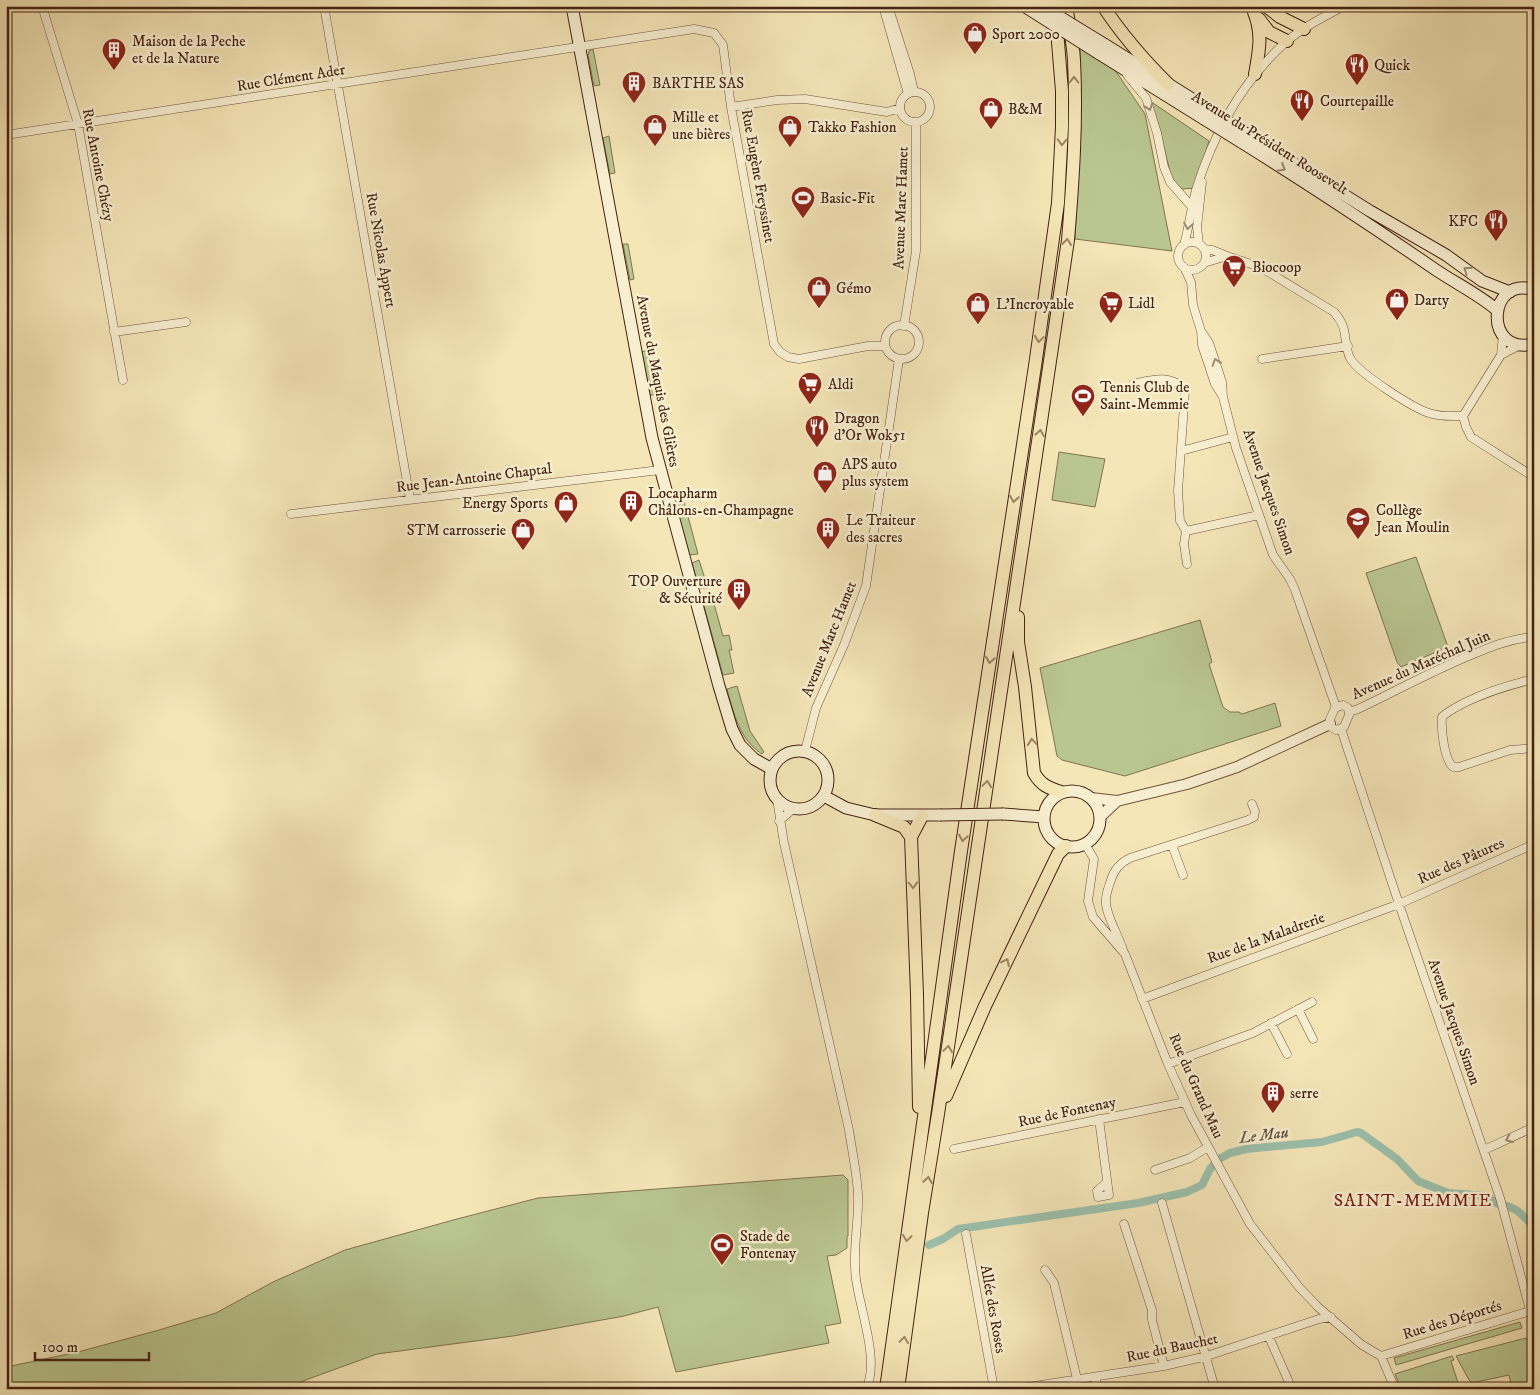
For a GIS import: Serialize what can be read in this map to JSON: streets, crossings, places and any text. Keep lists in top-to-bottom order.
{
  "streets": {
    "main road": ["Avenue du Président Roosevelt", "Avenue du Maquis des Glières"],
    "street": [
      "Rue Clément Ader",
      "Rue Antoine Chézy",
      "Rue Eugène Freyssinet",
      "Avenue Marc Hamet",
      "Rue Nicolas Appert",
      "Rue Jean-Antoine Chaptal",
      "Avenue Jacques Simon",
      "Avenue du Maréchal Juin",
      "Rue des Pâtures",
      "Rue de la Maladrerie",
      "Rue du Grand Mau",
      "Rue de Fontenay",
      "Allée des Roses",
      "Rue des Déportés",
      "Rue du Bauchet"
    ]
  },
  "crossings": [
    ["Rue Clément Ader", "Rue Antoine Chézy"],
    ["Rue Clément Ader", "Rue Eugène Freyssinet"],
    ["Rue Clément Ader", "Rue Nicolas Appert"],
    ["Rue Clément Ader", "Avenue du Maquis des Glières"],
    ["Rue Eugène Freyssinet", "Avenue Marc Hamet"],
    ["Rue Eugène Freyssinet", "Avenue du Maquis des Glières"],
    ["Avenue Marc Hamet", "Avenue du Maquis des Glières"],
    ["Rue Nicolas Appert", "Rue Jean-Antoine Chaptal"],
    ["Avenue du Maquis des Glières", "Rue Jean-Antoine Chaptal"],
    ["Avenue Jacques Simon", "Avenue du Maréchal Juin"],
    ["Avenue Jacques Simon", "Rue des Pâtures"],
    ["Avenue Jacques Simon", "Rue de la Maladrerie"],
    ["Avenue Jacques Simon", "Rue des Déportés"],
    ["Rue des Pâtures", "Rue de la Maladrerie"],
    ["Rue de la Maladrerie", "Rue du Grand Mau"],
    ["Rue du Grand Mau", "Rue de Fontenay"],
    ["Rue du Grand Mau", "Rue des Déportés"],
    ["Rue du Grand Mau", "Rue du Bauchet"]
  ],
  "districts": ["SAINT-MEMMIE"],
  "water": ["Le Mau"],
  "places": {
    "shop": [
      "Sport 2000",
      "B&M",
      "Mille et une bières",
      "Takko Fashion",
      "Gémo",
      "Darty",
      "L'Incroyable",
      "APS auto plus system",
      "Energy Sports",
      "STM carrosserie"
    ],
    "building": [
      "Maison de la Peche et de la Nature",
      "BARTHE SAS",
      "Locapharm Châlons-en-Champagne",
      "Le Traiteur des sacres",
      "TOP Ouverture & Sécurité",
      "serre"
    ],
    "restaurant": [
      "Quick",
      "Courtepaille",
      "KFC",
      "Dragon d'Or Wok51"
    ],
    "sports": ["Basic-Fit", "Tennis Club de Saint-Memmie", "Stade de Fontenay"],
    "supermarket": ["Biocoop", "Lidl", "Aldi"],
    "school or university": ["Collège Jean Moulin"]
  },
  "scale_bar": "100 m"
}
